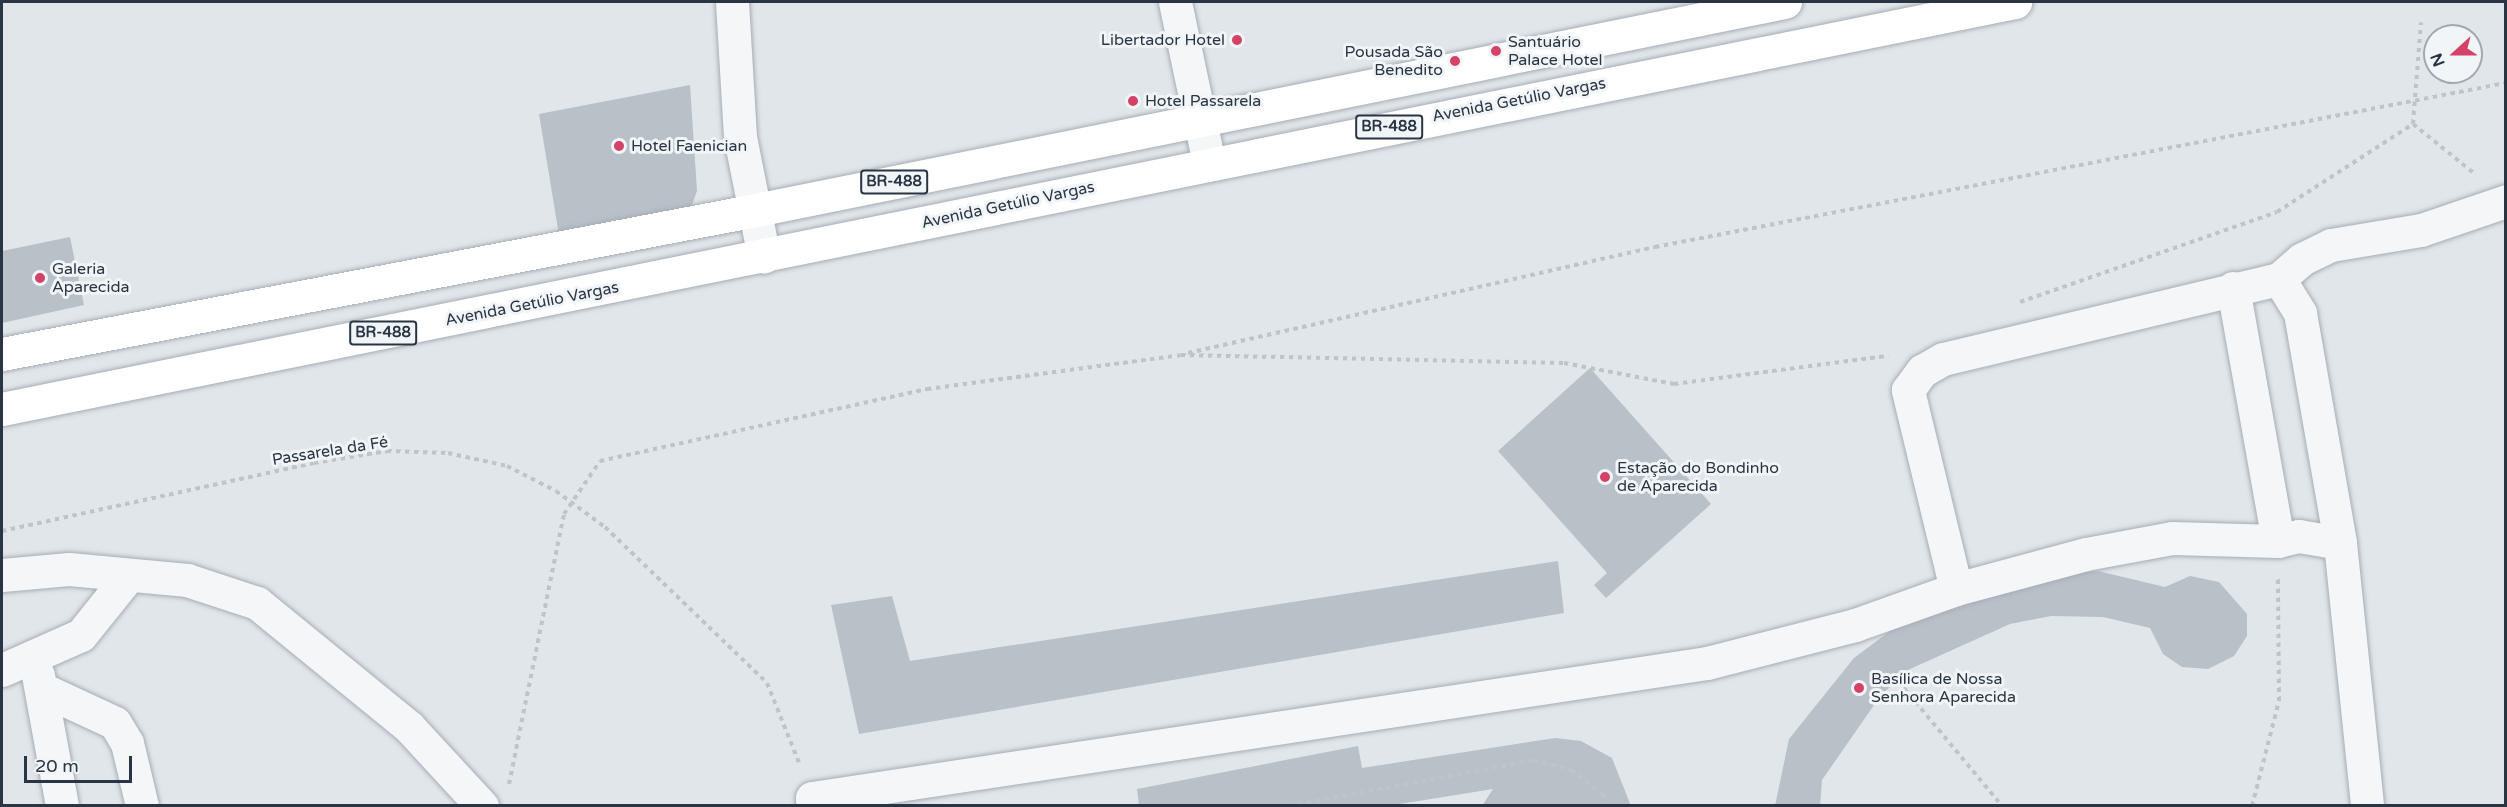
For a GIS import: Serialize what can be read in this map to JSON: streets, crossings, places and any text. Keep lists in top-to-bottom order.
{
  "streets": {
    "main road": ["Avenida Getúlio Vargas", "BR-488"],
    "path": ["Passarela da Fé"]
  },
  "places": [
    "Libertador Hotel",
    "Santuário Palace Hotel",
    "Pousada São Benedito",
    "Hotel Passarela",
    "Hotel Faenician",
    "Galeria Aparecida",
    "Estação do Bondinho de Aparecida",
    "Basílica de Nossa Senhora Aparecida"
  ],
  "scale_bar": "20 m",
  "north": "left"
}
